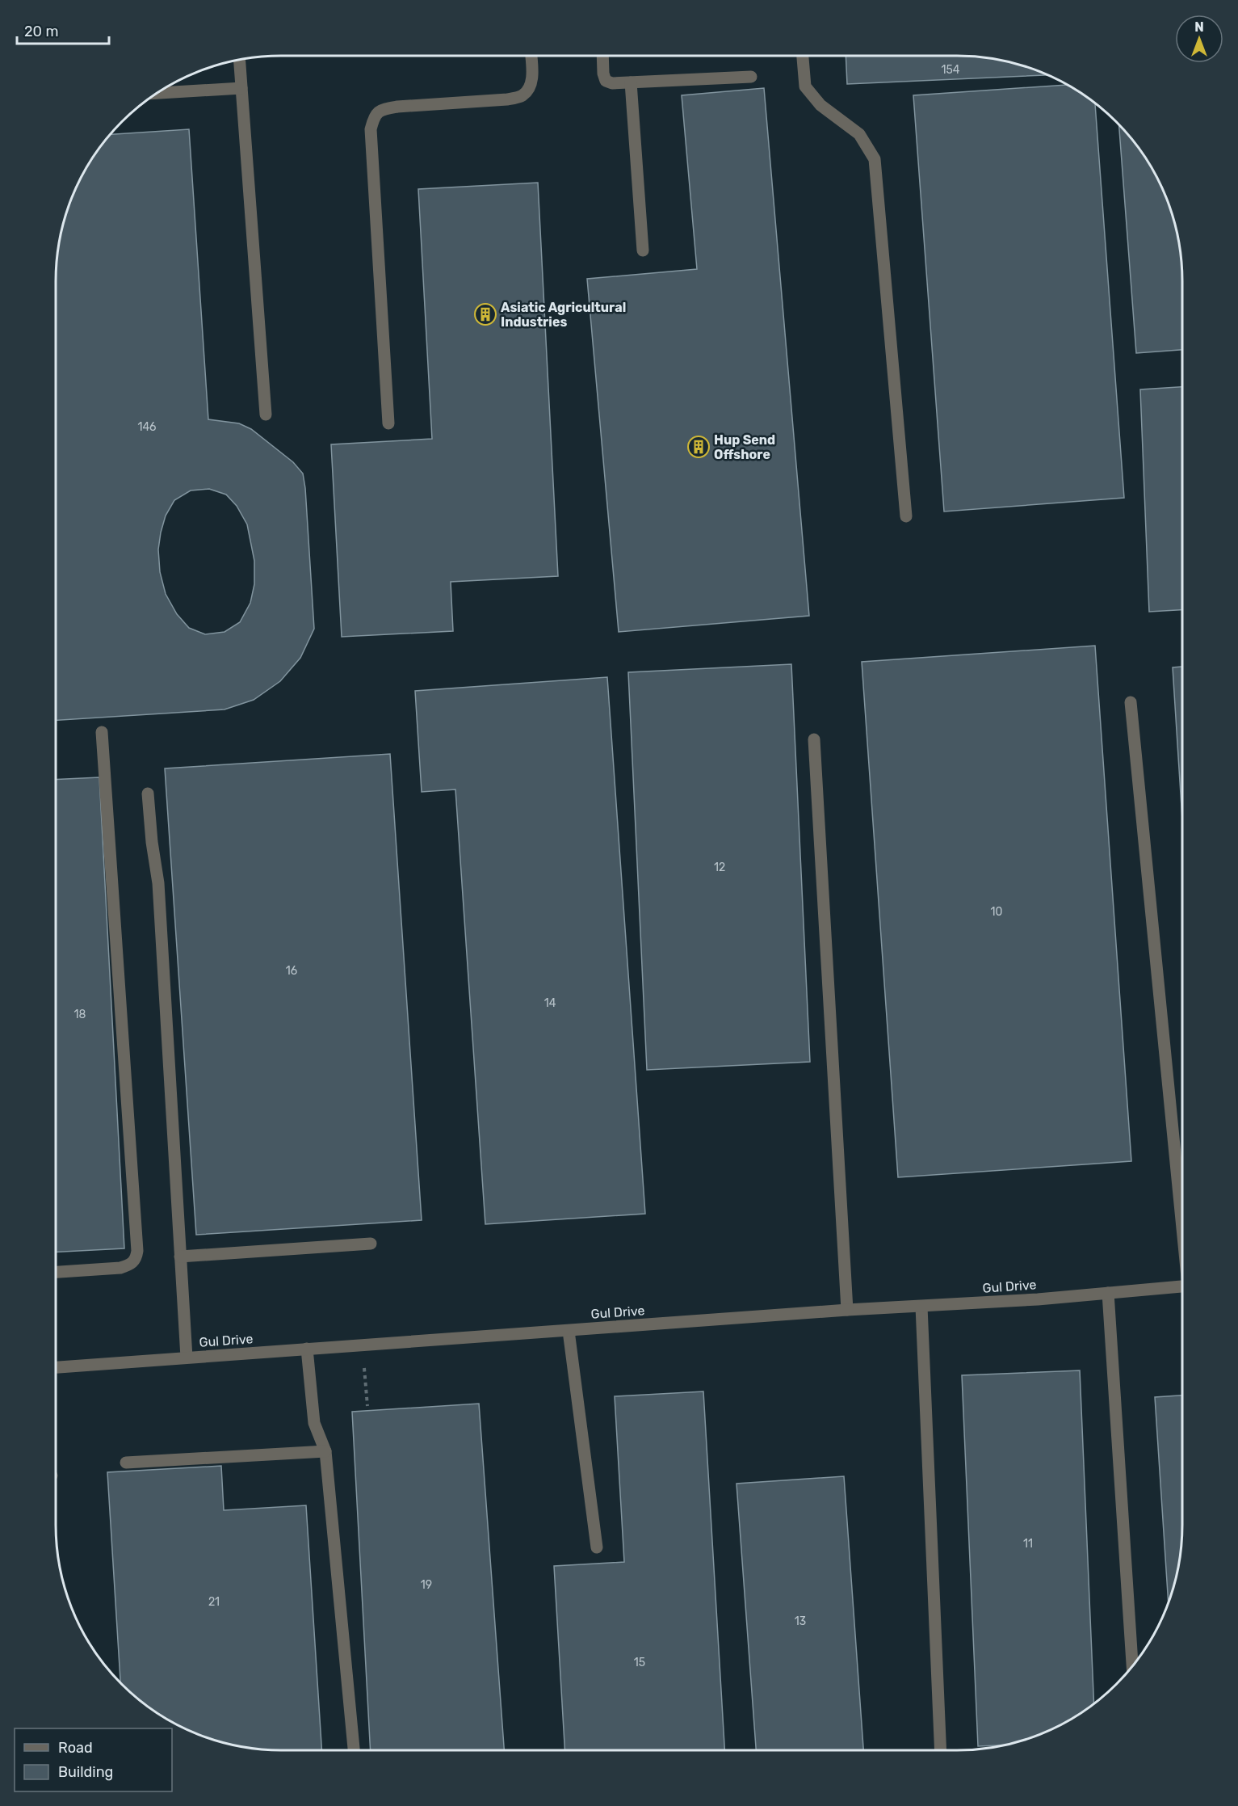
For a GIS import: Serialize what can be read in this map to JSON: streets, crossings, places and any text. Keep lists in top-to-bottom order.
{
  "streets": {
    "street": ["Gul Drive"]
  },
  "places": {
    "building": ["Asiatic Agricultural Industries", "Hup Send Offshore"]
  },
  "house_numbers": [
    "154",
    "146",
    "12",
    "10",
    "16",
    "14",
    "18",
    "11",
    "19",
    "21",
    "13",
    "15"
  ],
  "legend": ["Road", "Building"],
  "scale_bar": "20 m",
  "north": "top"
}
